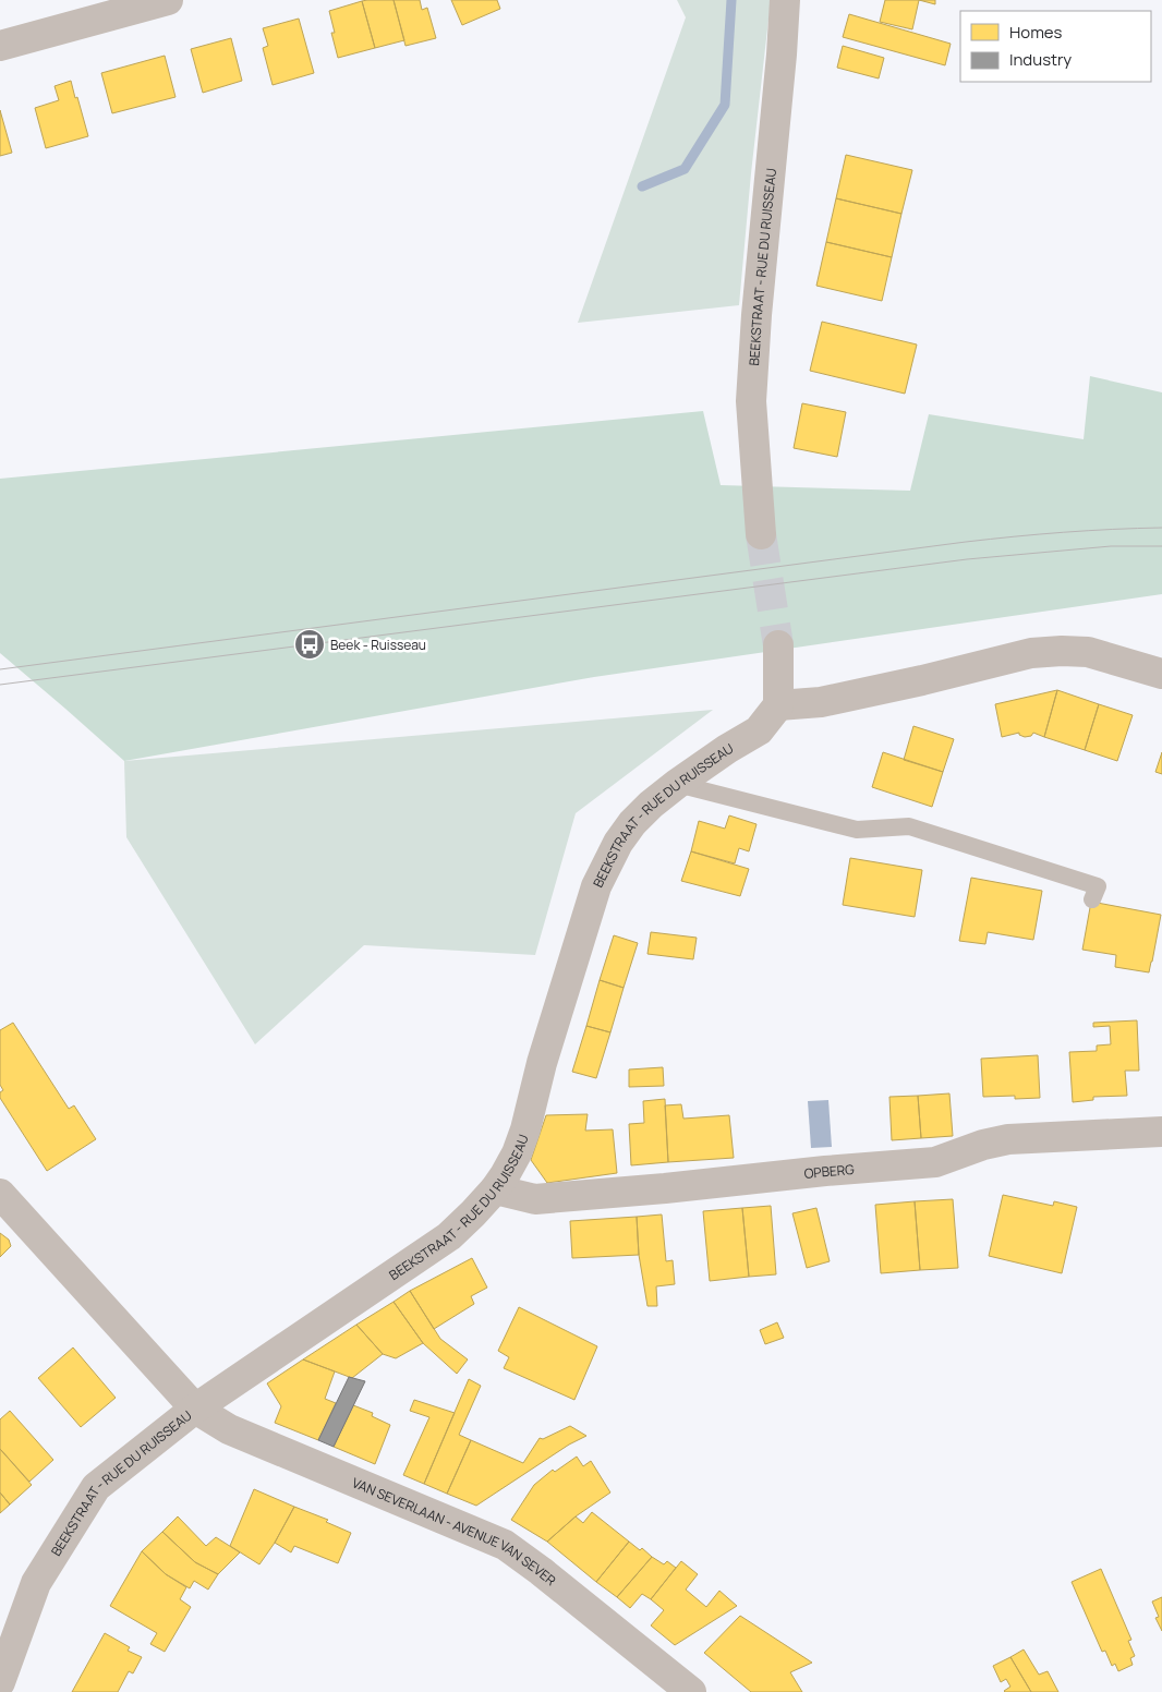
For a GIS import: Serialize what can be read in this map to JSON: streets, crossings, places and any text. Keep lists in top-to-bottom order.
{
  "streets": {
    "street": ["BEEKSTRAAT - RUE DU RUISSEAU", "OPBERG", "VAN SEVERLAAN - AVENUE VAN SEVER"]
  },
  "crossings": [
    ["BEEKSTRAAT - RUE DU RUISSEAU", "OPBERG"],
    ["BEEKSTRAAT - RUE DU RUISSEAU", "VAN SEVERLAAN - AVENUE VAN SEVER"]
  ],
  "places": {
    "bus stop": ["Beek - Ruisseau"]
  },
  "legend": ["Homes", "Industry"]
}
